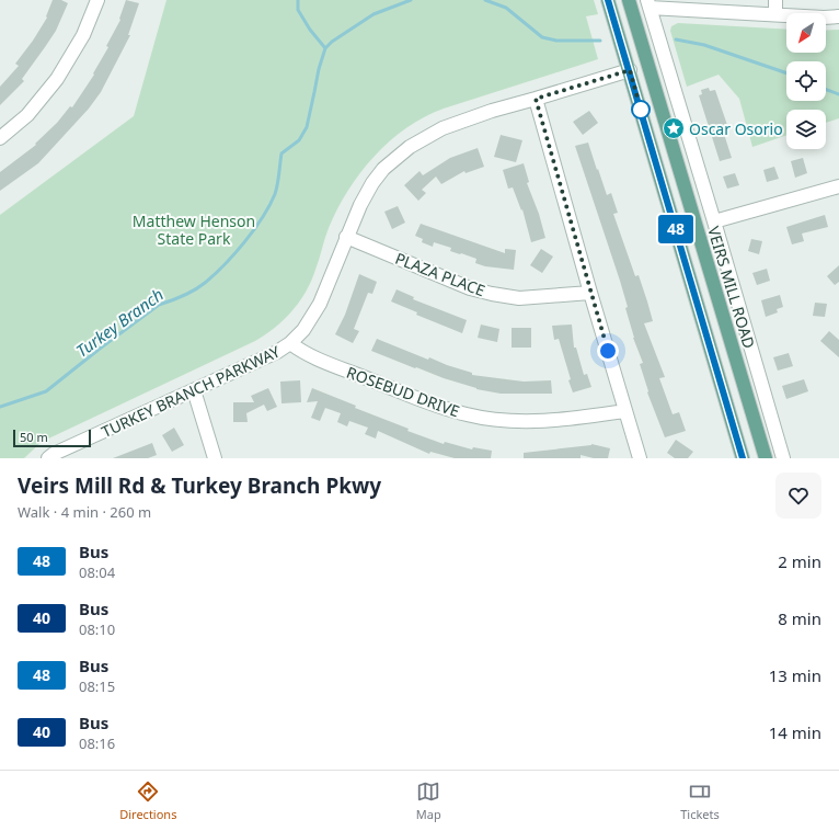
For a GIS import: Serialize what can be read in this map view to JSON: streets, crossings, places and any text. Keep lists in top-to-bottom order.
{
  "streets": {
    "main road": ["VEIRS MILL ROAD"],
    "street": ["PLAZA PLACE", "TURKEY BRANCH PARKWAY", "ROSEBUD DRIVE"]
  },
  "crossings": [
    ["PLAZA PLACE", "TURKEY BRANCH PARKWAY"],
    ["TURKEY BRANCH PARKWAY", "ROSEBUD DRIVE"]
  ],
  "water": ["Turkey Branch"],
  "parks": ["Matthew Henson State Park"],
  "places": {
    "place": ["Oscar Osorio"]
  },
  "lines": ["bus line 48"],
  "scale_bar": "50 m",
  "north": "bottom left",
  "page": {
    "on_map": "48",
    "scale": "50 m",
    "heading": ["Veirs Mill Rd & Turkey Branch Pkwy", "Walk · 4 min · 260 m"],
    "list": [
      {
        "mark": "48",
        "name": "Bus",
        "note": "08:04",
        "value": "2 min"
      },
      {
        "mark": "40",
        "name": "Bus",
        "note": "08:10",
        "value": "8 min"
      },
      {
        "mark": "48",
        "name": "Bus",
        "note": "08:15",
        "value": "13 min"
      },
      {
        "mark": "40",
        "name": "Bus",
        "note": "08:16",
        "value": "14 min"
      }
    ],
    "tabs": ["Directions", "Map", "Tickets"]
  }
}
